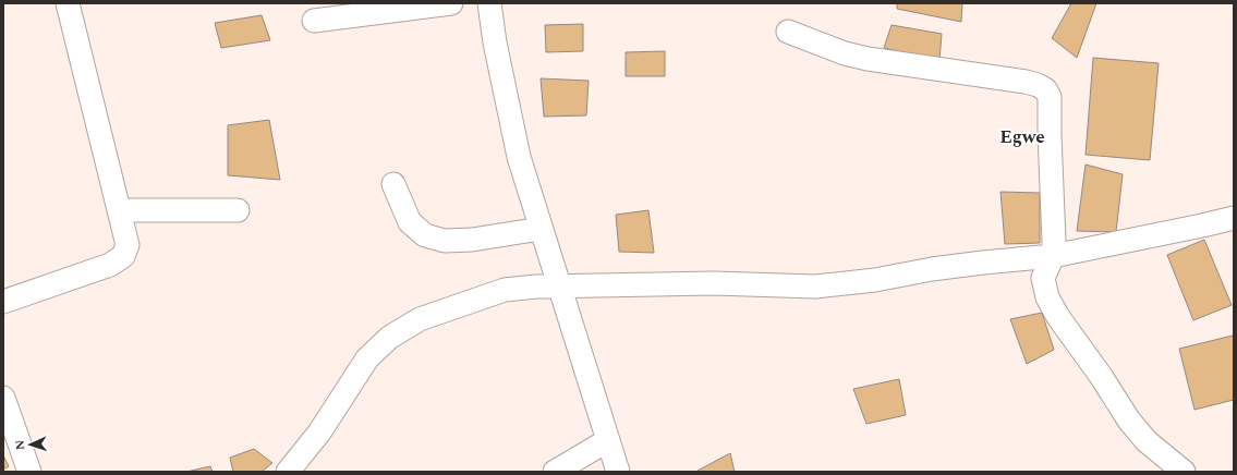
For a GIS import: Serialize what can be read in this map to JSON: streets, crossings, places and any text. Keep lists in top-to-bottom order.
{
  "districts": ["Egwe"],
  "north": "left"
}
